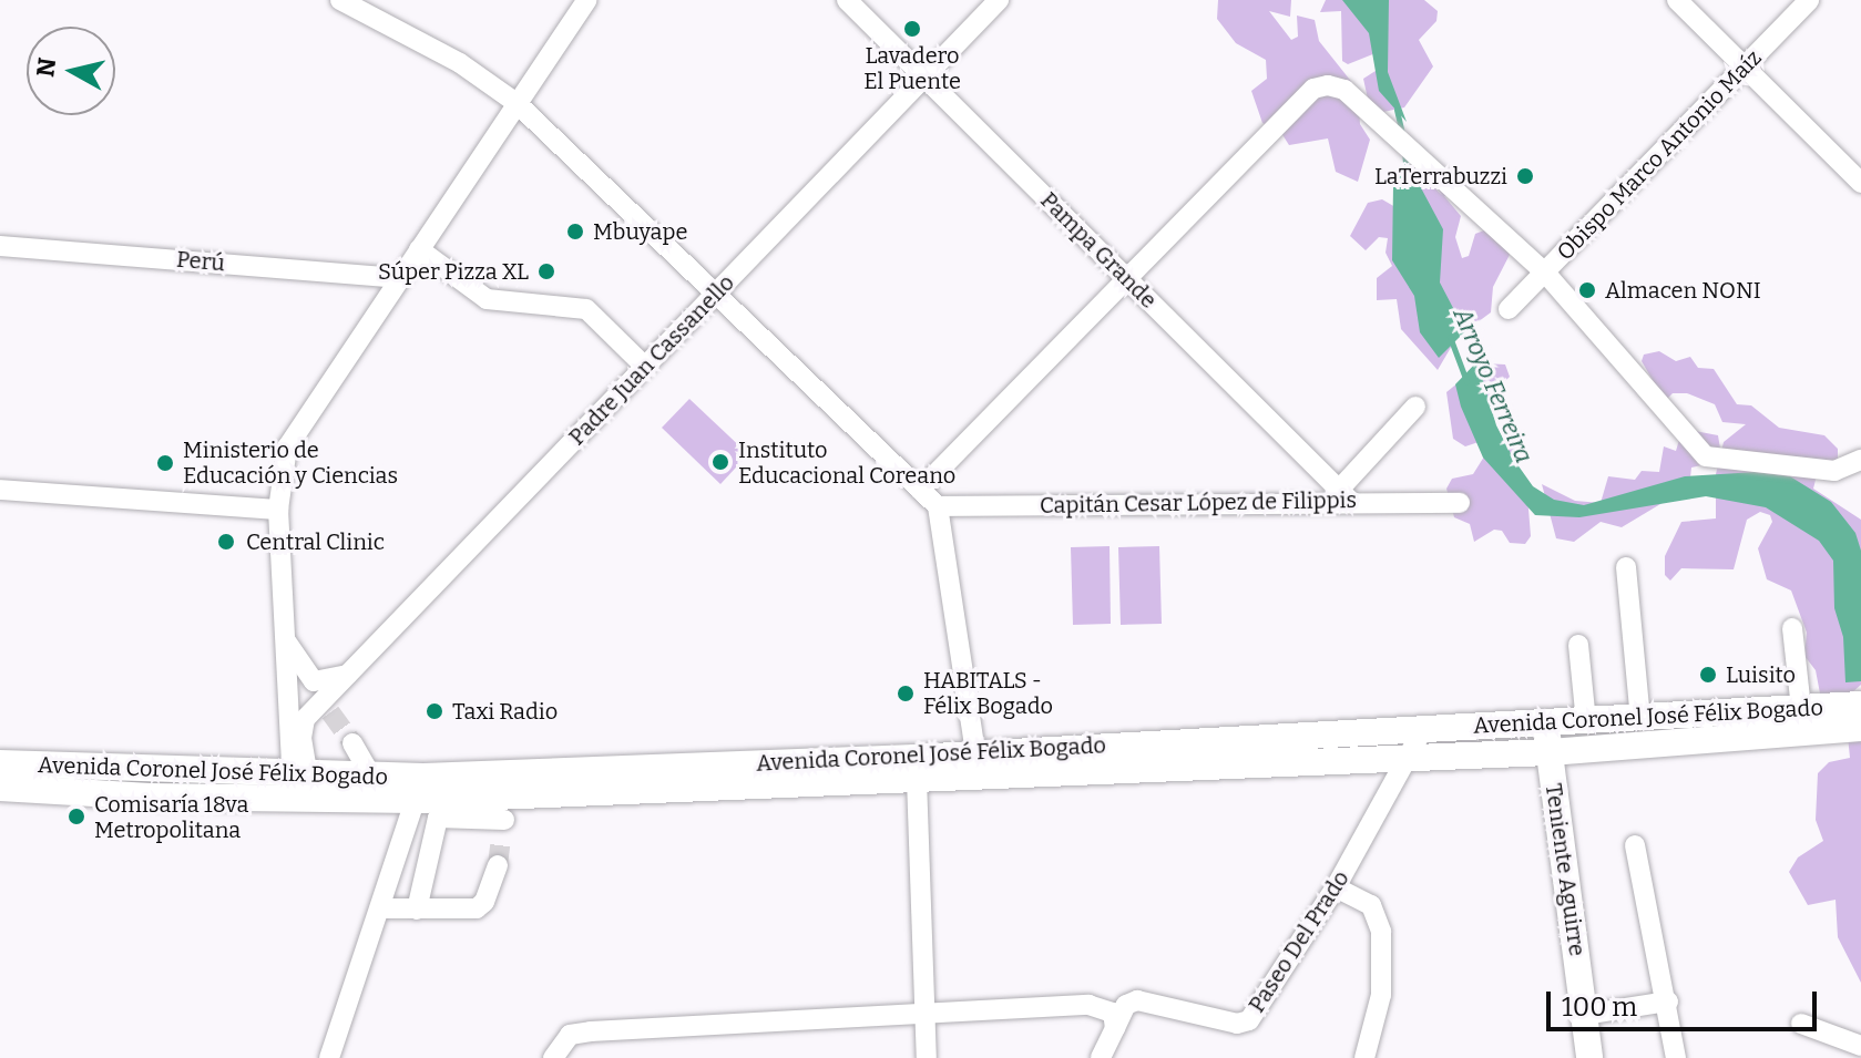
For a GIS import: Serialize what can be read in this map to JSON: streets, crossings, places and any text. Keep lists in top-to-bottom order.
{
  "streets": {
    "main road": ["Avenida Coronel José Félix Bogado", "Teniente Aguirre"],
    "street": [
      "Obispo Marco Antonio Maíz",
      "Pampa Grande",
      "Perú",
      "Padre Juan Cassanello",
      "Capitán Cesar López de Filippis",
      "Paseo Del Prado"
    ]
  },
  "crossings": [
    ["Pampa Grande", "Padre Juan Cassanello"],
    ["Pampa Grande", "Capitán Cesar López de Filippis"],
    ["Padre Juan Cassanello", "Avenida Coronel José Félix Bogado"],
    ["Avenida Coronel José Félix Bogado", "Teniente Aguirre"],
    ["Avenida Coronel José Félix Bogado", "Paseo Del Prado"]
  ],
  "water": ["Arroyo Ferreira"],
  "places": [
    "Lavadero El Puente",
    "LaTerrabuzzi",
    "Mbuyape",
    "Súper Pizza XL",
    "Almacen NONI",
    "Instituto Educacional Coreano",
    "Ministerio de Educación y Ciencias",
    "Central Clinic",
    "Luisito",
    "HABITALS - Félix Bogado",
    "Taxi Radio",
    "Comisaría 18va Metropolitana"
  ],
  "scale_bar": "100 m",
  "north": "left"
}
